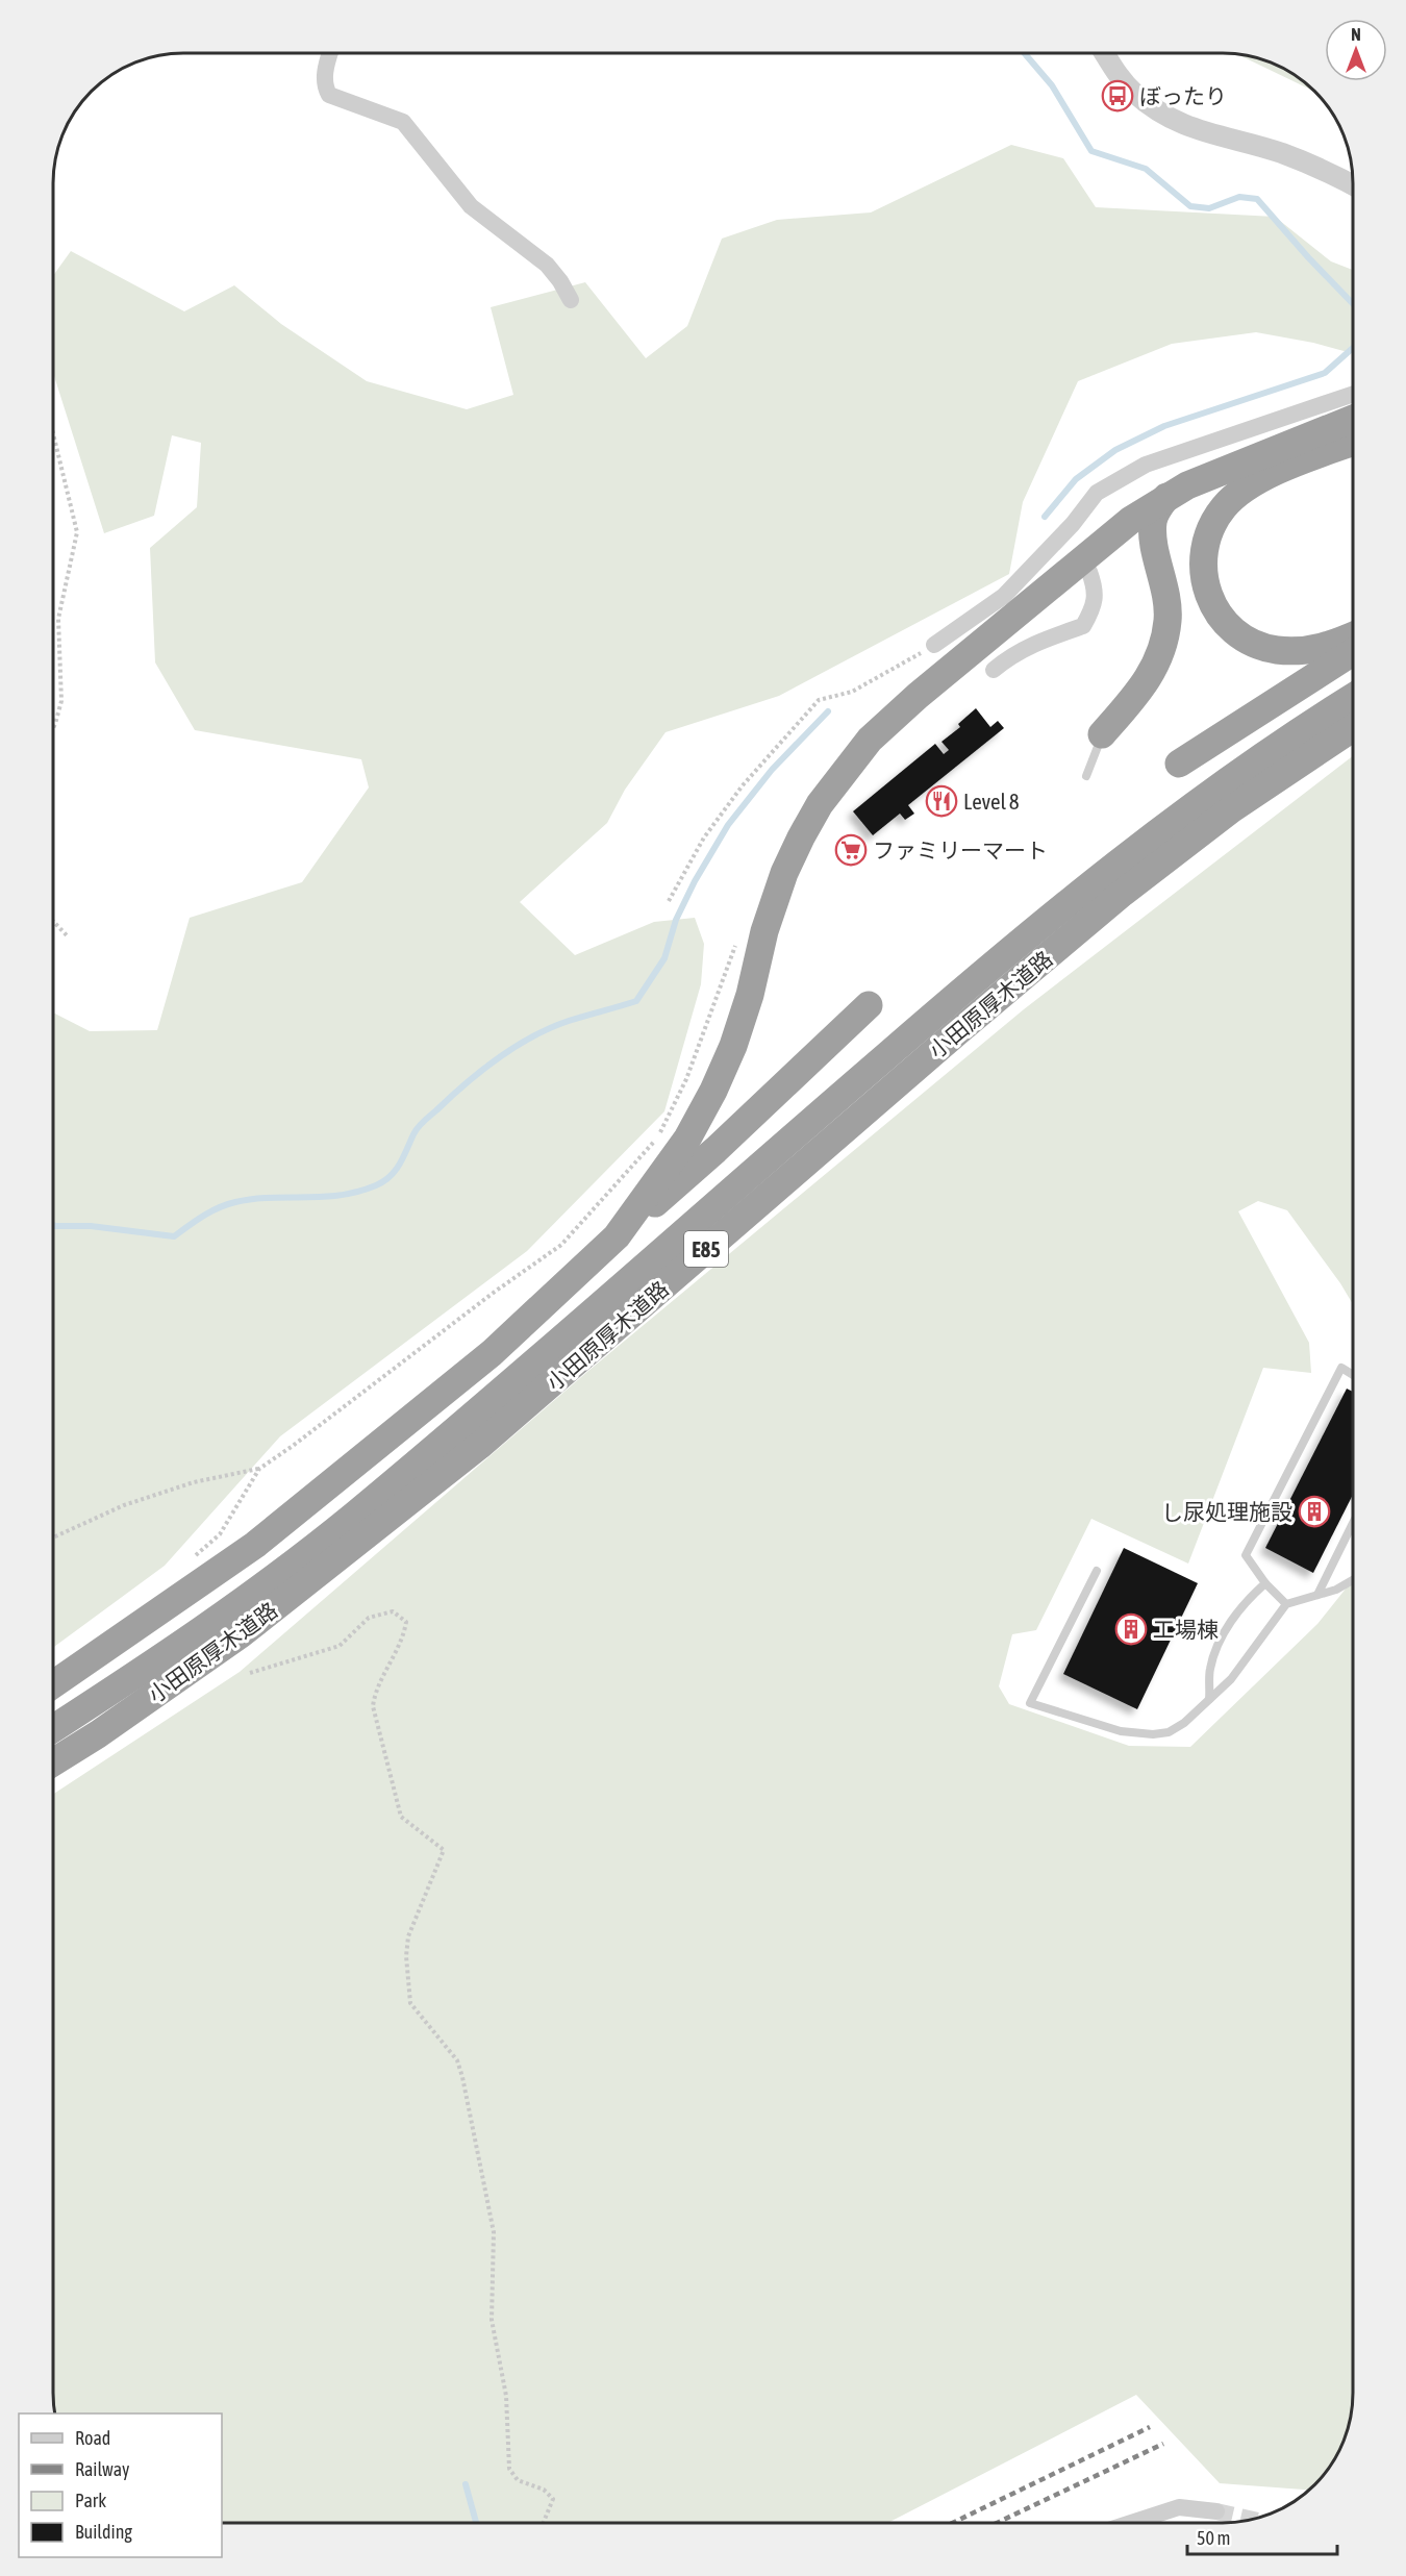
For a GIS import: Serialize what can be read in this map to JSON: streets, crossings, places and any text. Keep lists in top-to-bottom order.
{
  "streets": {
    "highway": ["小田原厚木道路", "E85"]
  },
  "places": {
    "bus stop": ["ぼったり"],
    "restaurant": ["Level 8"],
    "supermarket": ["ファミリーマート"],
    "building": ["し尿処理施設", "工場棟"]
  },
  "legend": [
    "Road",
    "Railway",
    "Park",
    "Building"
  ],
  "scale_bar": "50 m",
  "north": "top"
}
